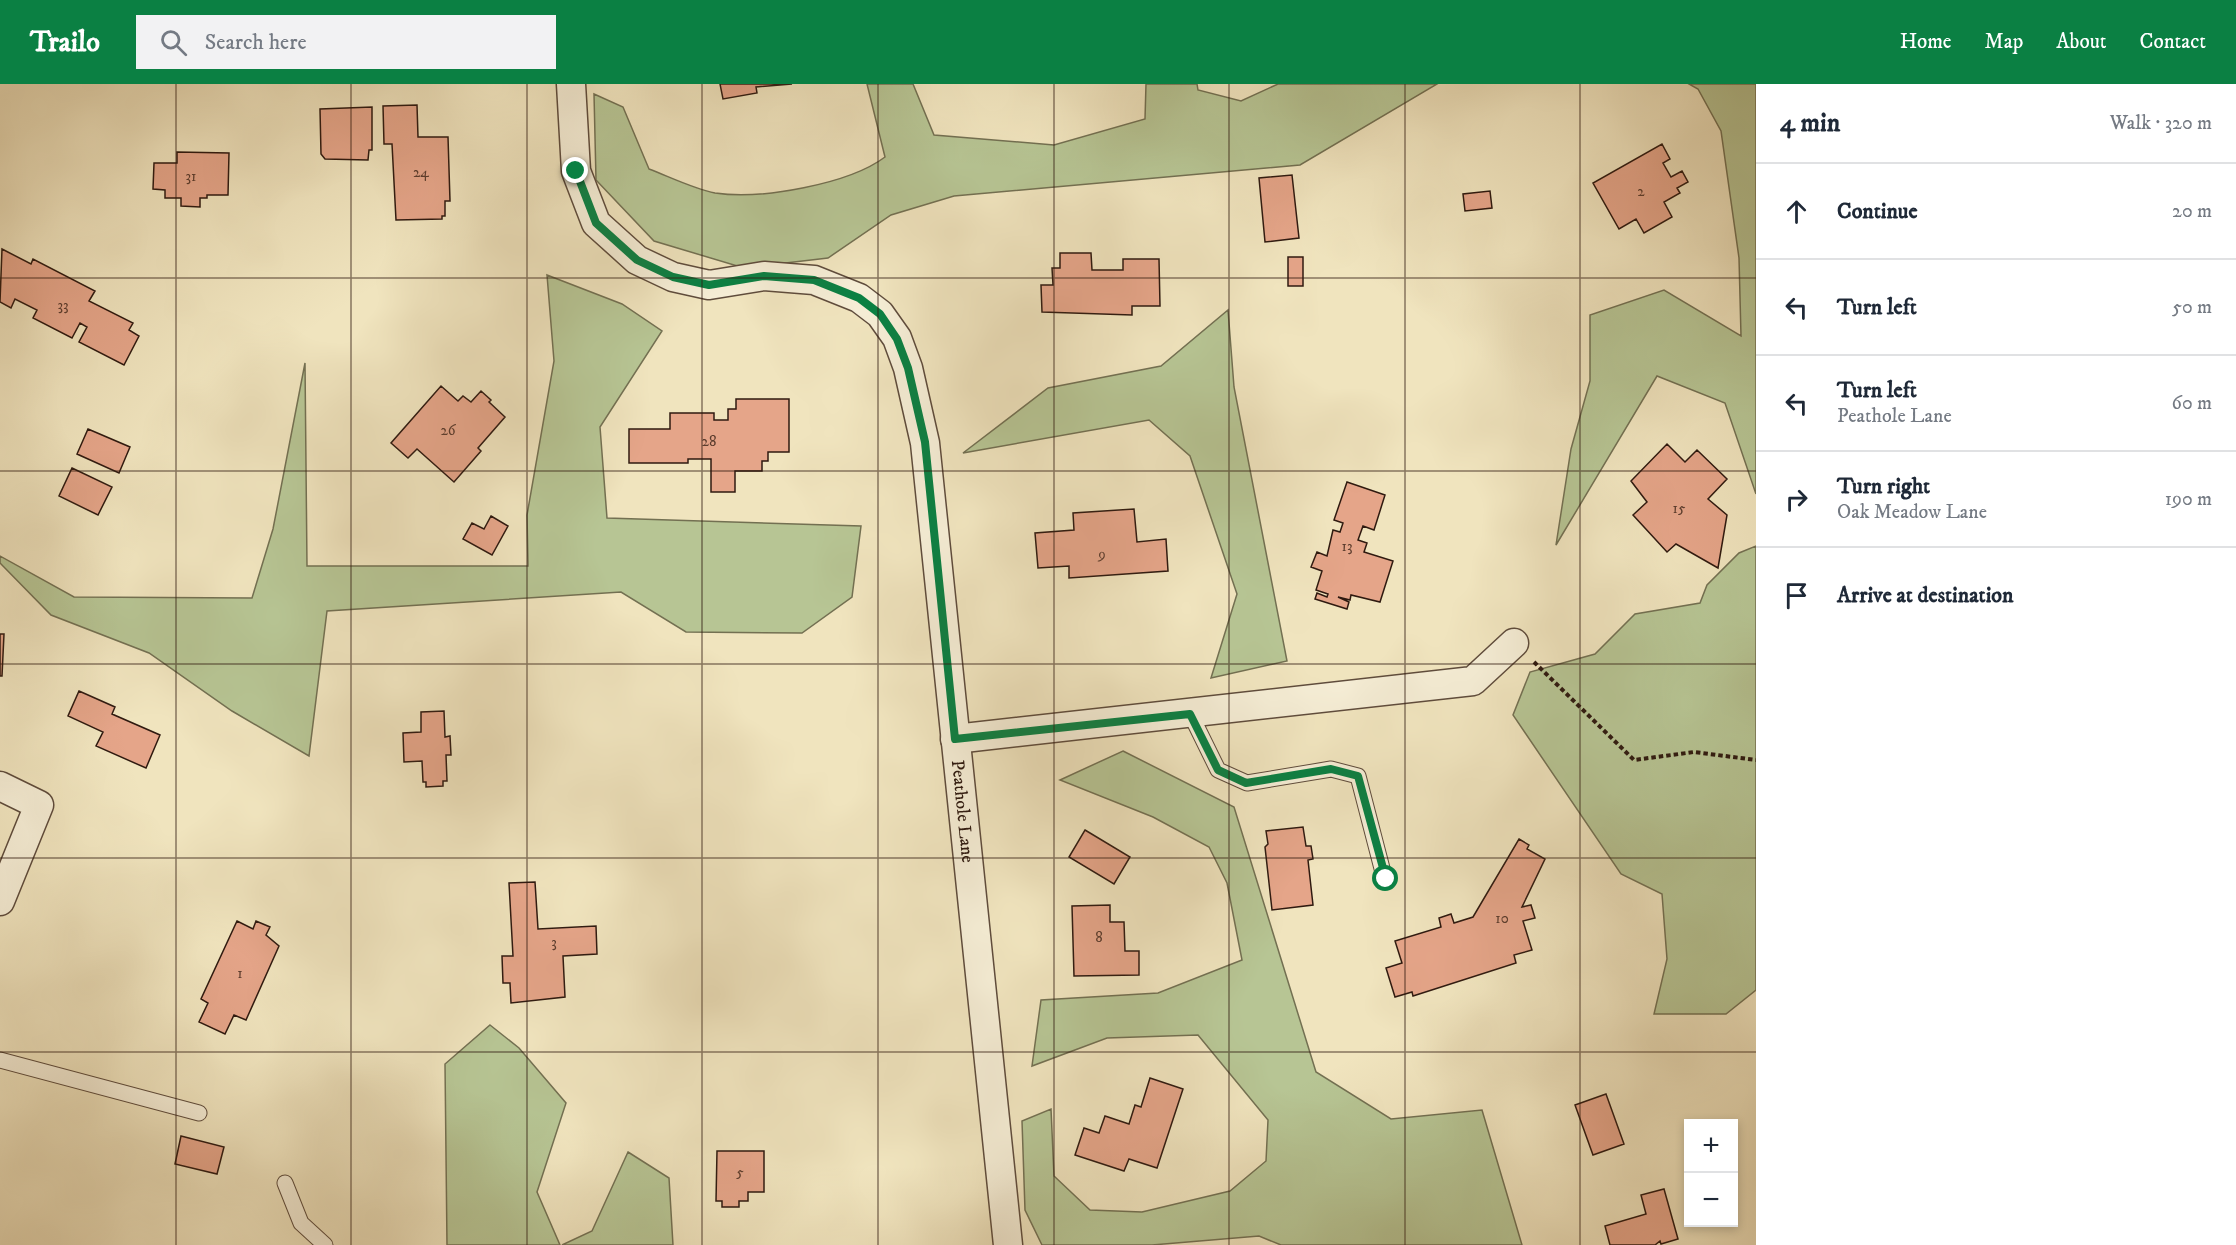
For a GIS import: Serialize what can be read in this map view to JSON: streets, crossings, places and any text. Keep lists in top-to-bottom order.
{
  "streets": {
    "street": ["Peathole Lane"]
  },
  "house_numbers": [
    "24",
    "31",
    "2",
    "33",
    "26",
    "28",
    "15",
    "13",
    "9",
    "10",
    "8",
    "3",
    "1",
    "5"
  ],
  "page": {
    "header": "Trailo",
    "search": "Search here",
    "nav": [
      "Home",
      "Map",
      "About",
      "Contact"
    ],
    "heading": ["4 min", "Walk · 320 m"],
    "list": [
      ["Continue", "20 m"],
      ["Turn left", "50 m"],
      ["Turn left", "Peathole Lane", "60 m"],
      ["Turn right", "Oak Meadow Lane", "190 m"],
      "Arrive at destination"
    ],
    "map_buttons": ["+", "−"]
  }
}
